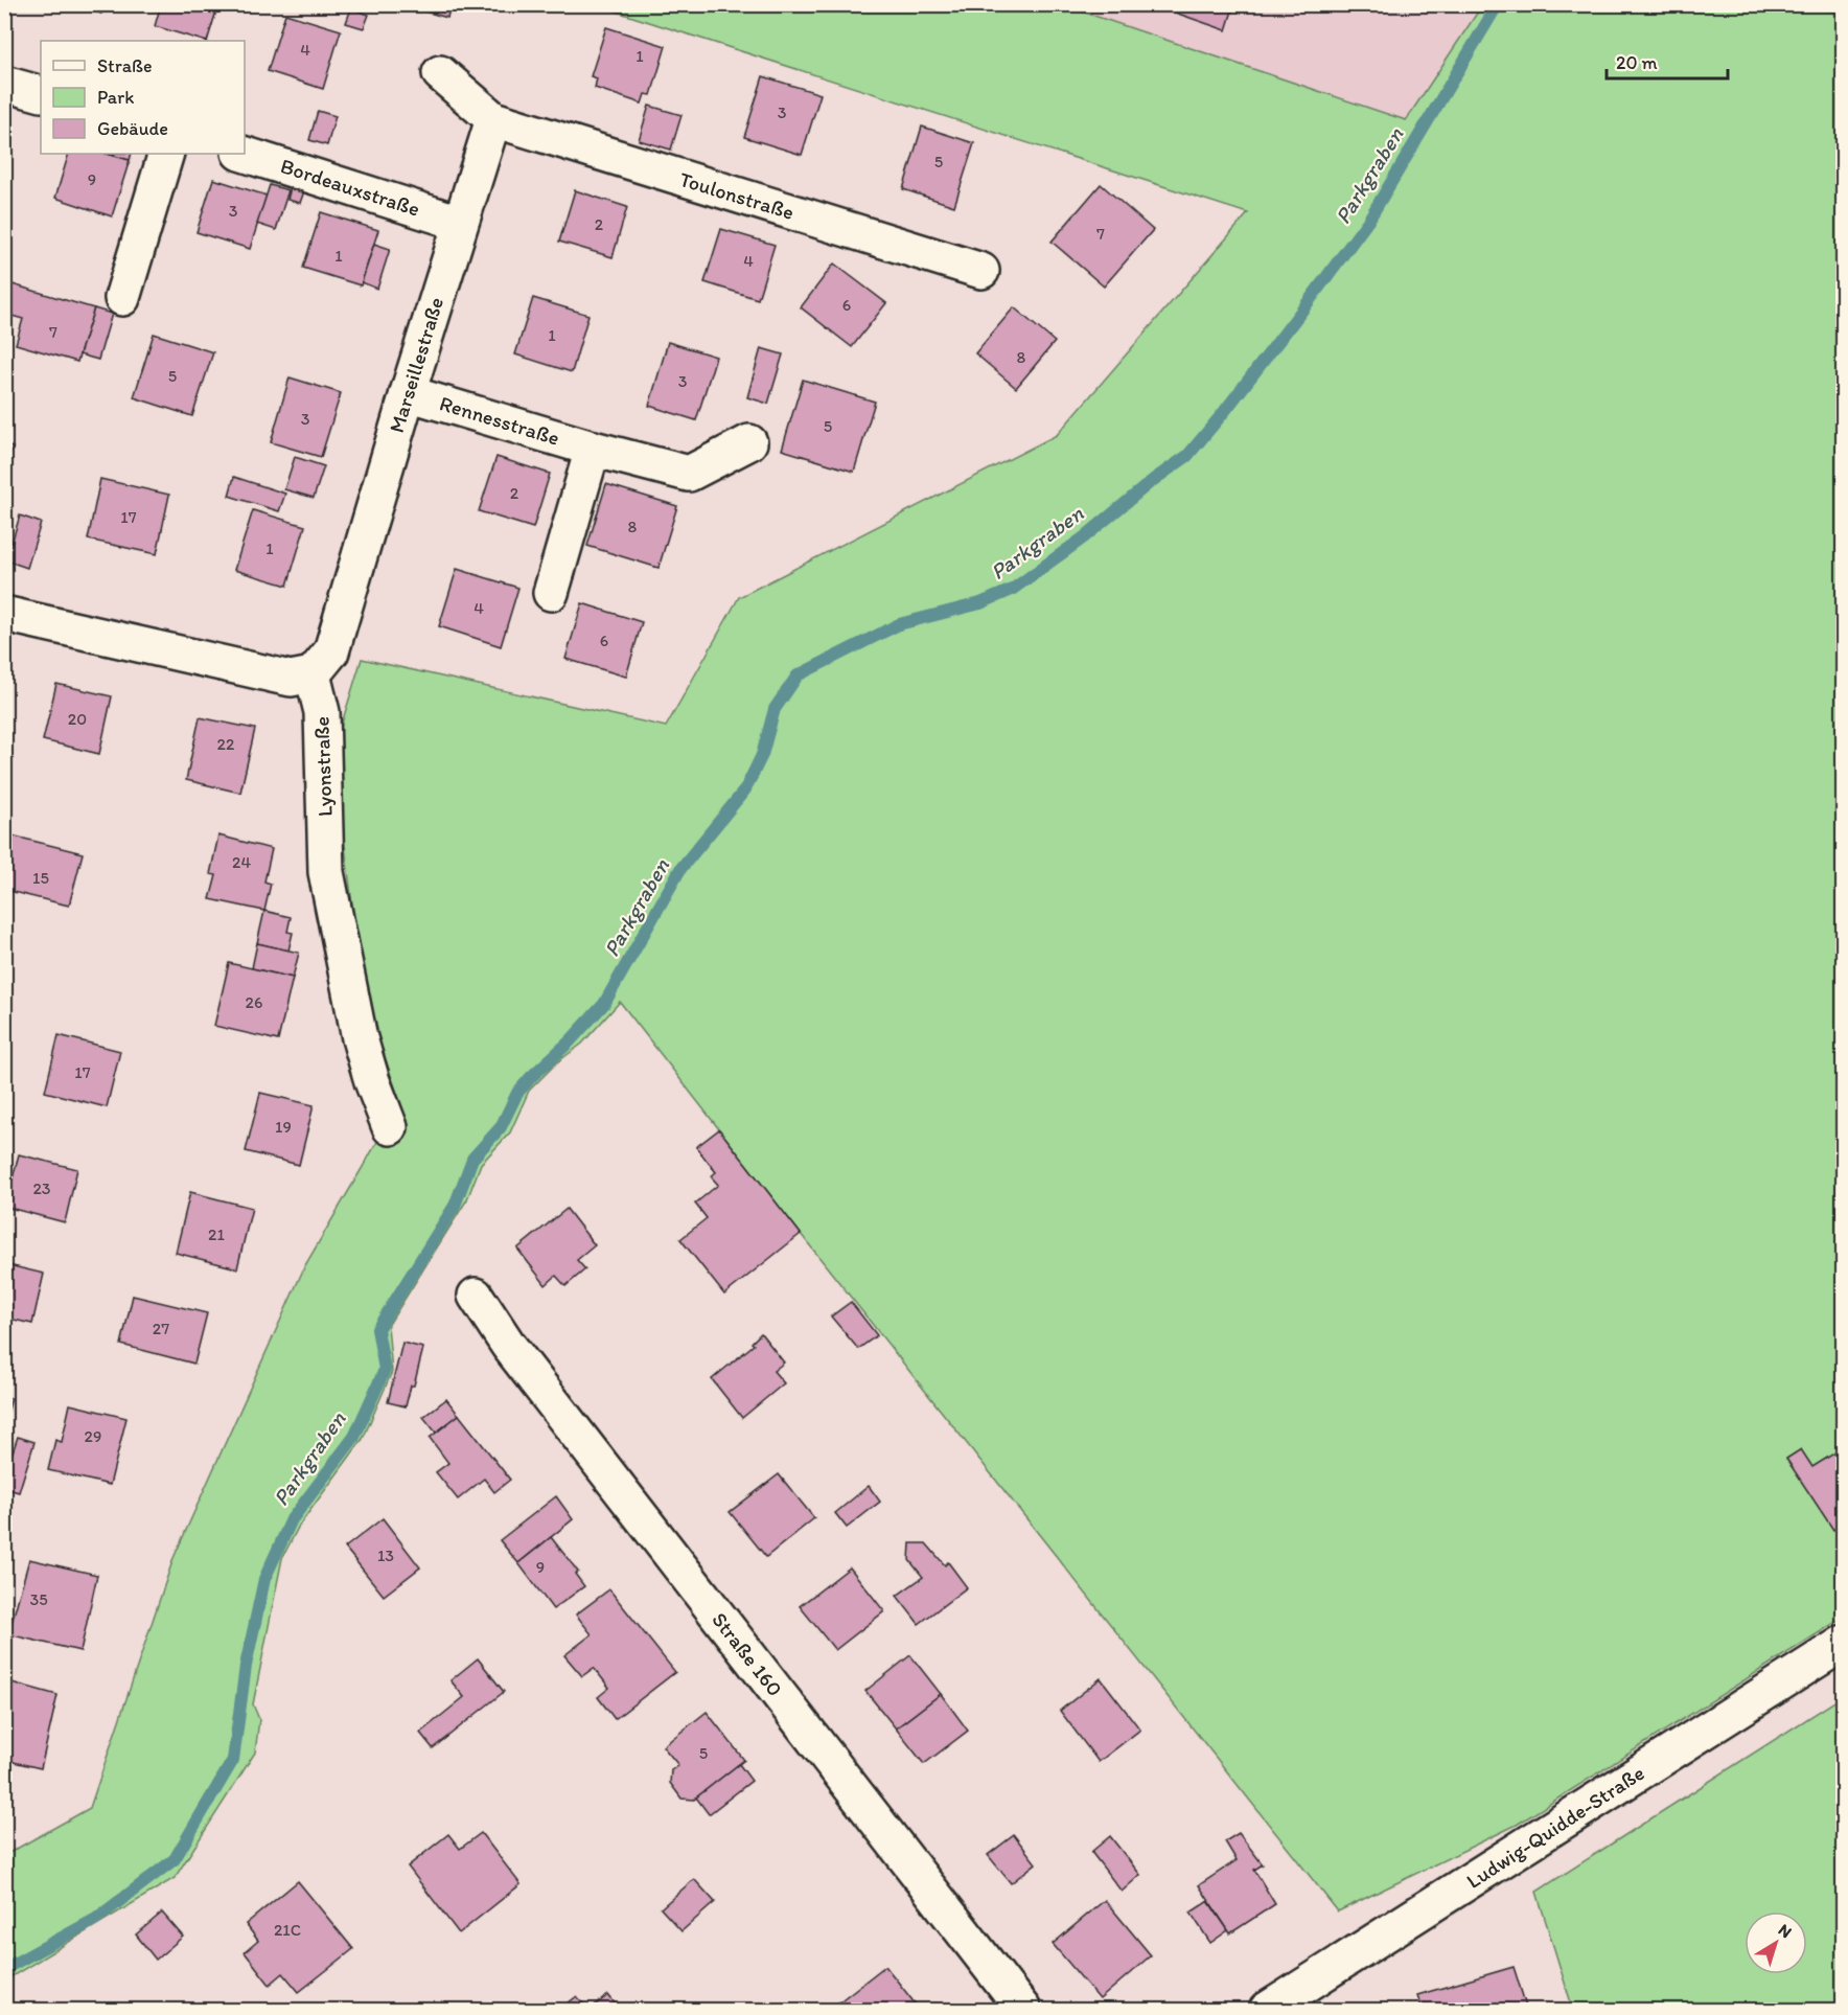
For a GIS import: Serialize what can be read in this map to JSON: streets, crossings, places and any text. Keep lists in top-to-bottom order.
{
  "streets": {
    "street": [
      "Bordeauxstraße",
      "Toulonstraße",
      "Marseillestraße",
      "Rennesstraße",
      "Lyonstraße",
      "Straße 160",
      "Ludwig-Quidde-Straße"
    ]
  },
  "crossings": [
    ["Bordeauxstraße", "Marseillestraße"],
    ["Toulonstraße", "Marseillestraße"],
    ["Marseillestraße", "Rennesstraße"],
    ["Marseillestraße", "Lyonstraße"]
  ],
  "water": ["Parkgraben"],
  "house_numbers": [
    "4",
    "1",
    "3",
    "5",
    "9",
    "3",
    "2",
    "7",
    "1",
    "4",
    "6",
    "7",
    "1",
    "8",
    "5",
    "3",
    "3",
    "5",
    "2",
    "17",
    "8",
    "1",
    "4",
    "6",
    "20",
    "22",
    "24",
    "15",
    "26",
    "17",
    "19",
    "23",
    "21",
    "27",
    "29",
    "13",
    "9",
    "35",
    "5",
    "21C"
  ],
  "legend": ["Straße", "Park", "Gebäude"],
  "scale_bar": "20 m",
  "north": "top right"
}
